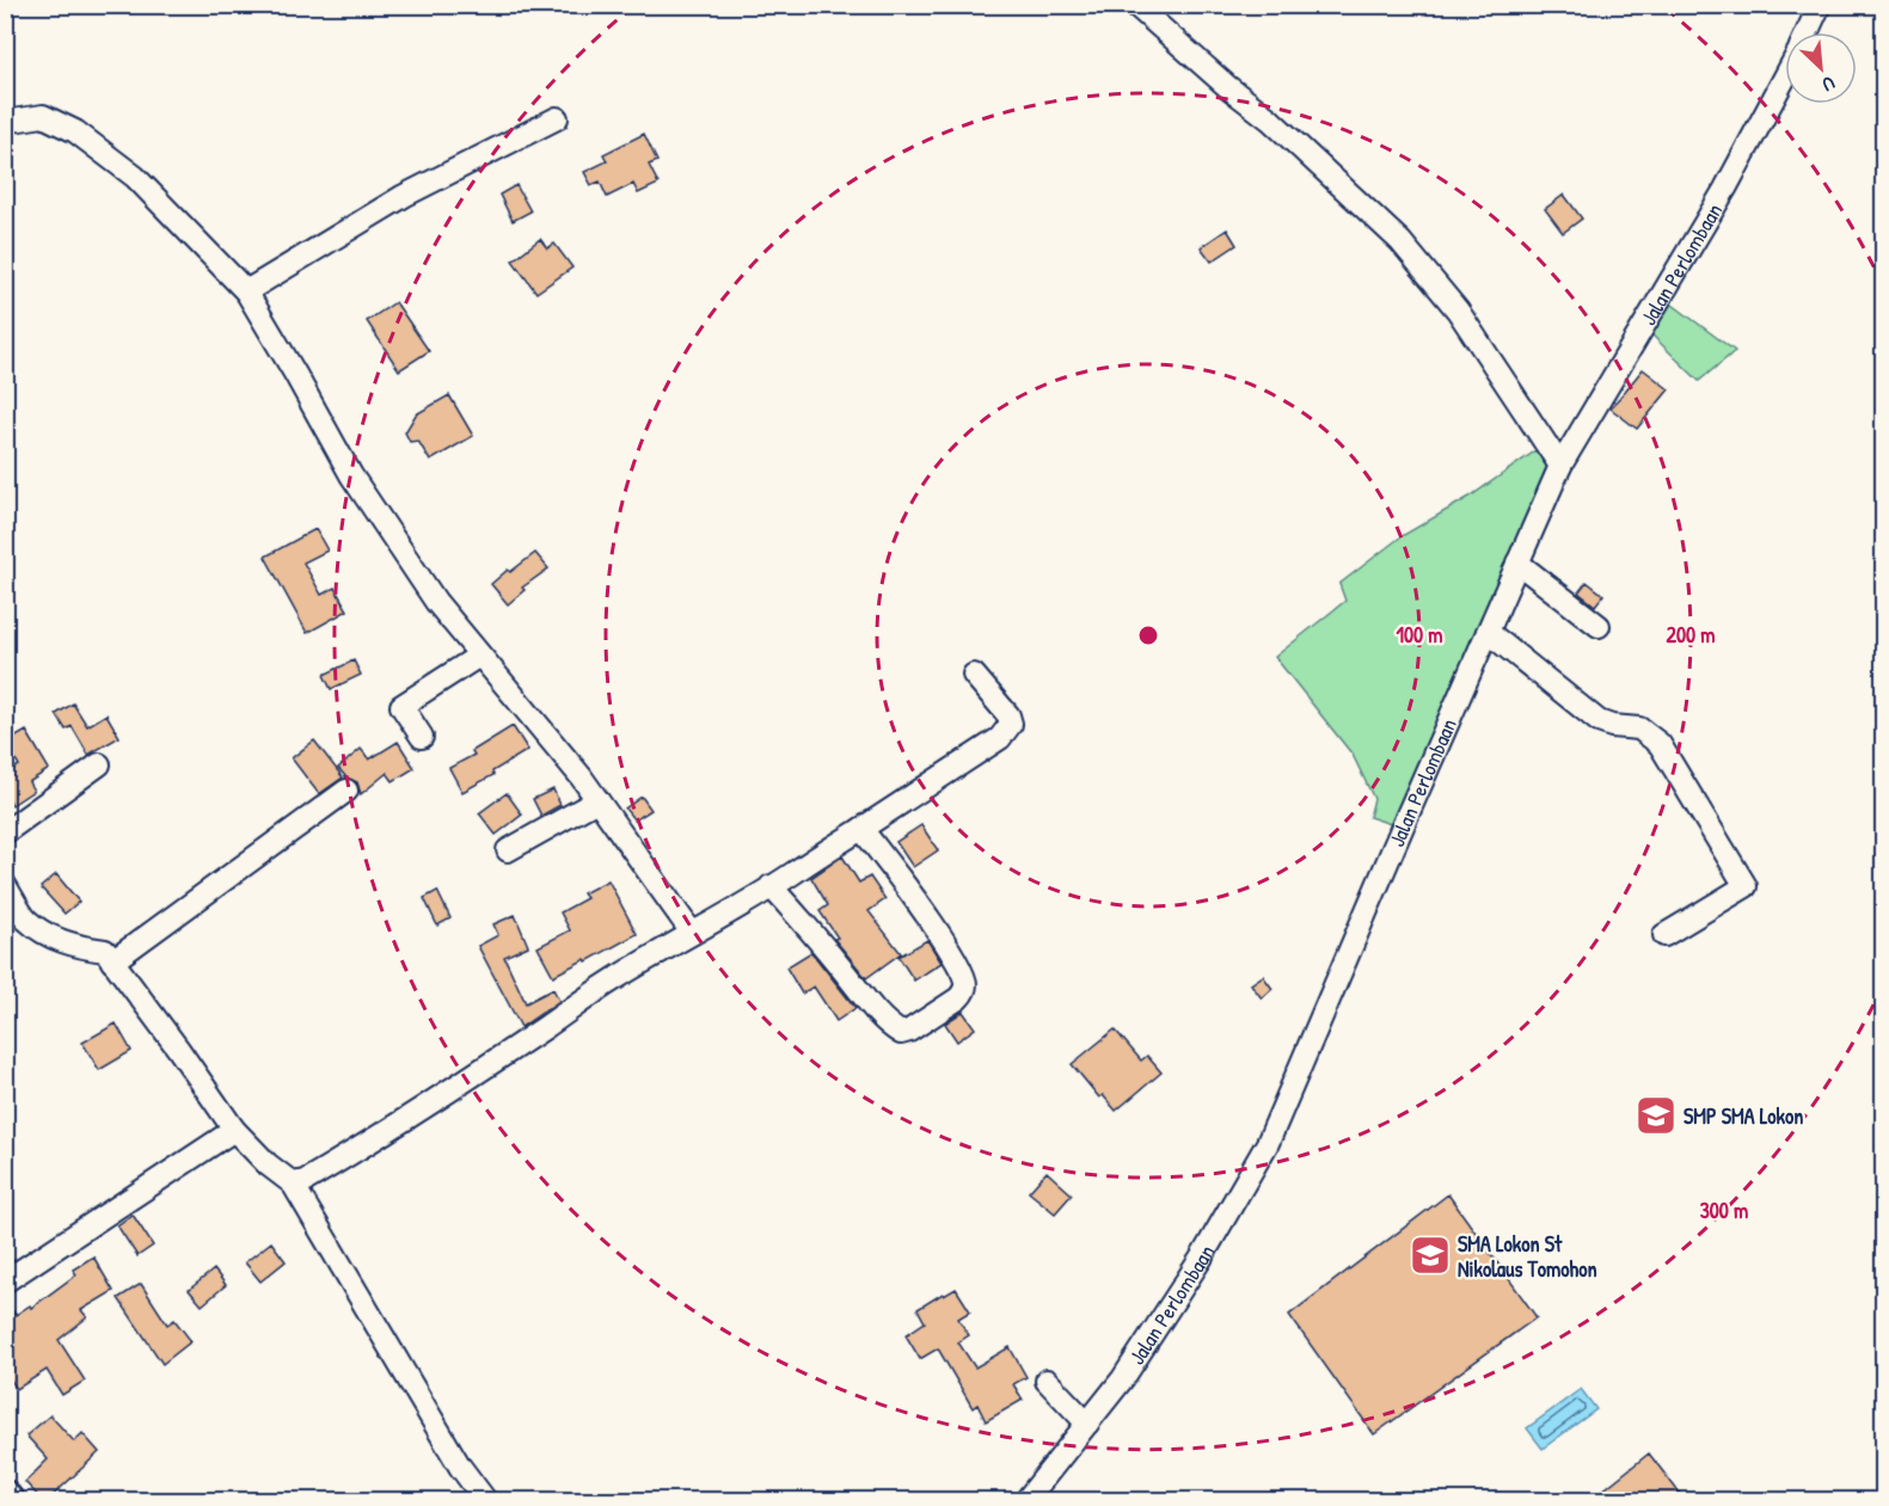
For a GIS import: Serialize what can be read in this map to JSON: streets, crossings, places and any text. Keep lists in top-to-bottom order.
{
  "streets": {
    "street": ["Jalan Perlombaan"]
  },
  "places": {
    "school or university": ["SMP SMA Lokon", "SMA Lokon St Nikolaus Tomohon"]
  },
  "north": "bottom right",
  "rings": ["100 m", "200 m", "300 m"]
}
